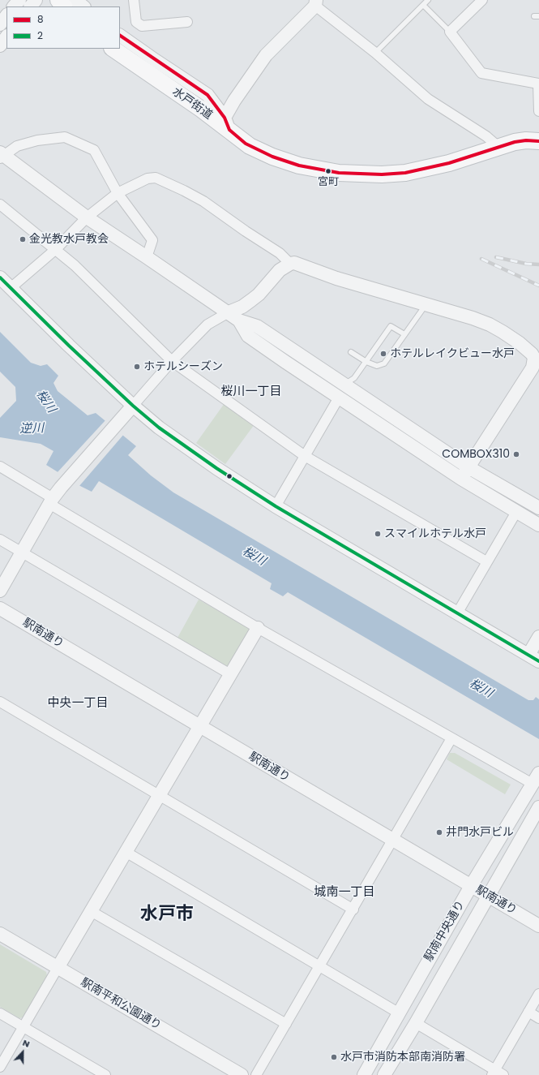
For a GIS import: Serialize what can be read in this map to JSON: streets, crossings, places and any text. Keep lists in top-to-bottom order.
{
  "streets": {
    "main road": ["水戸街道"],
    "street": ["駅南通り", "駅南中央通り", "駅南平和公園通り"]
  },
  "crossings": [
    ["駅南通り", "駅南中央通り"]
  ],
  "districts": [
    "桜川一丁目",
    "中央一丁目",
    "城南一丁目",
    "水戸市"
  ],
  "water": ["桜川", "逆川"],
  "places": [
    "宮町",
    "金光教水戸教会",
    "ホテルレイクビュー水戸",
    "ホテルシーズン",
    "COMBOX310",
    "スマイルホテル水戸",
    "井門水戸ビル",
    "水戸市消防本部南消防署"
  ],
  "lines": ["transit line 8", "transit line 2"],
  "legend": ["8", "2"],
  "north": "top"
}
